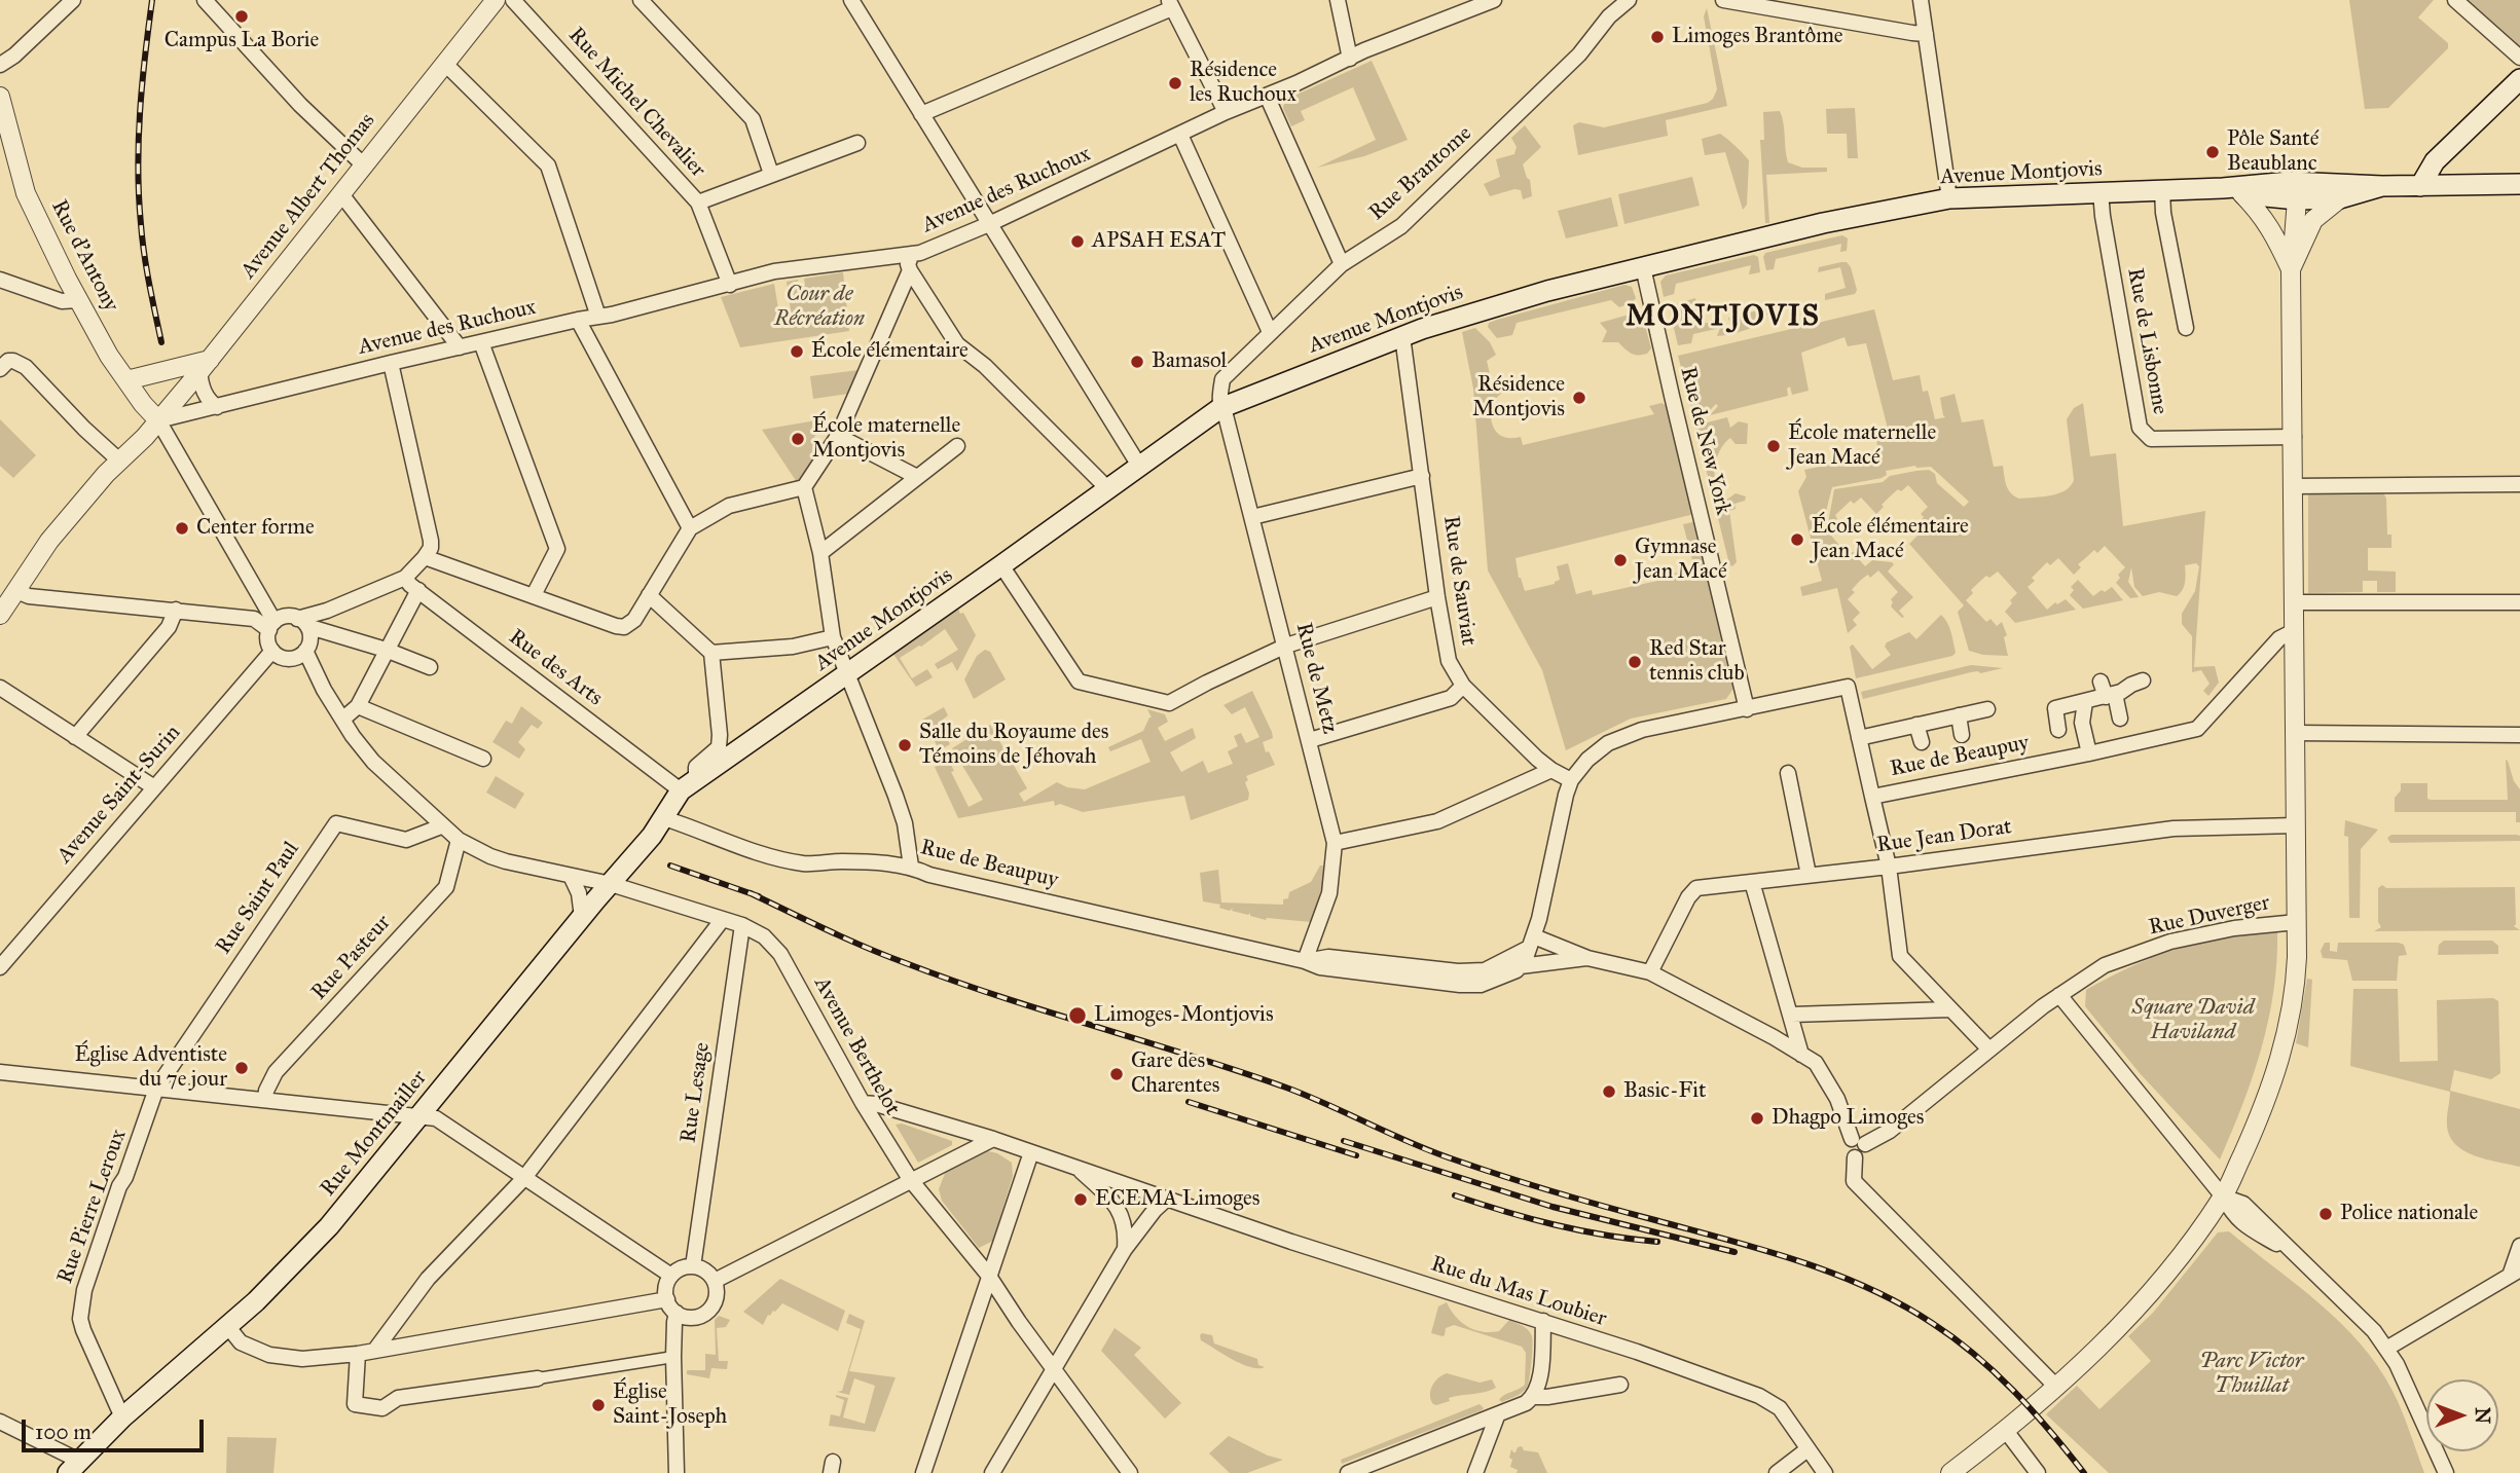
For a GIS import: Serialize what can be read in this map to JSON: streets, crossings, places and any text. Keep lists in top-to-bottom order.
{
  "streets": {
    "main road": ["Avenue Montjovis", "Rue Montmailler"],
    "street": [
      "Rue Michel Chevalier",
      "Rue Brantome",
      "Avenue des Ruchoux",
      "Avenue Albert Thomas",
      "Rue d'Antony",
      "Rue de Lisbonne",
      "Rue de New York",
      "Rue de Sauviat",
      "Rue des Arts",
      "Rue de Metz",
      "Rue de Beaupuy",
      "Avenue Saint-Surin",
      "Rue Jean Dorat",
      "Rue Saint Paul",
      "Rue Duverger",
      "Rue Pasteur",
      "Avenue Berthelot",
      "Rue Lesage",
      "Rue Pierre Leroux",
      "Rue du Mas Loubier"
    ]
  },
  "crossings": [
    ["Rue Michel Chevalier", "Avenue des Ruchoux"],
    ["Rue Brantome", "Avenue Montjovis"],
    ["Rue Brantome", "Rue de Metz"],
    ["Avenue Montjovis", "Rue de Lisbonne"],
    ["Avenue Montjovis", "Rue de New York"],
    ["Avenue Montjovis", "Rue de Sauviat"],
    ["Avenue Montjovis", "Rue des Arts"],
    ["Avenue Montjovis", "Rue de Metz"],
    ["Avenue Montjovis", "Rue Montmailler"],
    ["Avenue des Ruchoux", "Avenue Albert Thomas"],
    ["Avenue des Ruchoux", "Rue d'Antony"],
    ["Avenue Albert Thomas", "Rue d'Antony"],
    ["Rue de New York", "Rue de Beaupuy"],
    ["Rue de Sauviat", "Rue de Beaupuy"],
    ["Rue des Arts", "Rue Montmailler"],
    ["Rue de Metz", "Rue de Beaupuy"],
    ["Rue de Beaupuy", "Rue Montmailler"],
    ["Rue Saint Paul", "Rue Pierre Leroux"],
    ["Avenue Berthelot", "Rue Lesage"],
    ["Avenue Berthelot", "Rue Montmailler"],
    ["Avenue Berthelot", "Rue du Mas Loubier"],
    ["Rue Montmailler", "Rue Pierre Leroux"]
  ],
  "districts": ["MONTJOVIS"],
  "parks": ["Cour de Récréation", "Square David Haviland", "Parc Victor Thuillat"],
  "places": [
    "Campus La Borie",
    "Limoges Brantôme",
    "Résidence les Ruchoux",
    "Pôle Santé Beaublanc",
    "APSAH ESAT",
    "École élémentaire",
    "Bamasol",
    "Résidence Montjovis",
    "École maternelle Montjovis",
    "École maternelle Jean Macé",
    "Center forme",
    "École élémentaire Jean Macé",
    "Gymnase Jean Macé",
    "Red Star tennis club",
    "Salle du Royaume des Témoins de Jéhovah",
    "Limoges-Montjovis",
    "Église Adventiste du 7e jour",
    "Gare des Charentes",
    "Basic-Fit",
    "Dhagpo Limoges",
    "ECEMA Limoges",
    "Police nationale",
    "Église Saint-Joseph"
  ],
  "scale_bar": "100 m",
  "north": "right"
}
